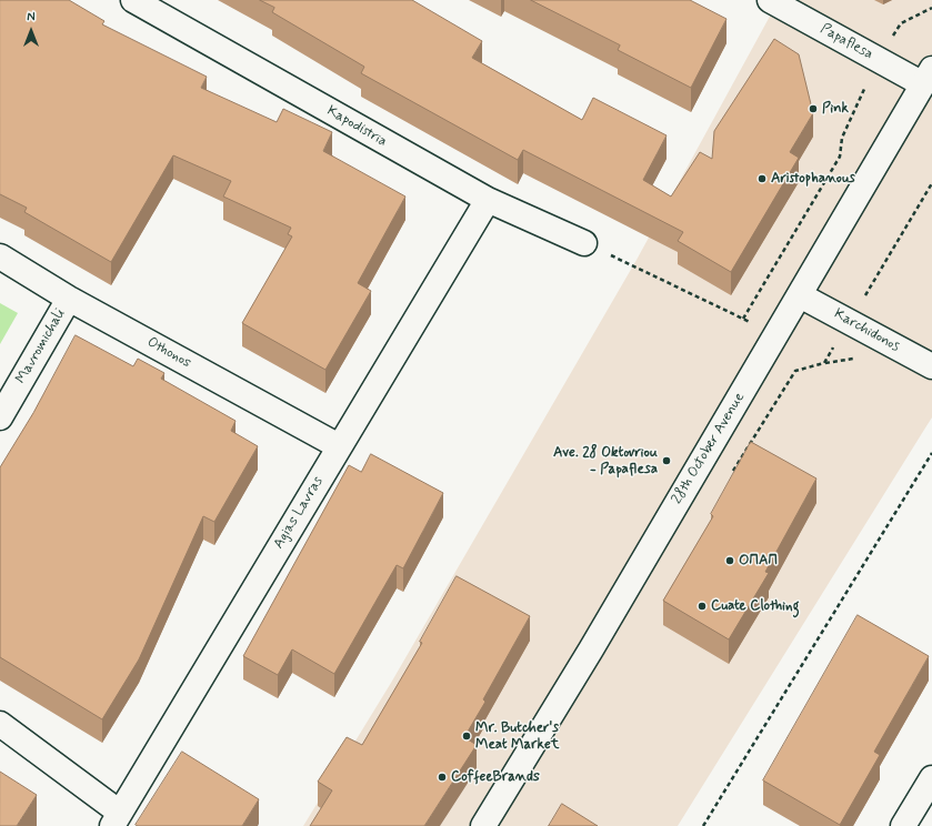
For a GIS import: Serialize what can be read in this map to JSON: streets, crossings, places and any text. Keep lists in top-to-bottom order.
{
  "streets": {
    "street": [
      "Papaflesa",
      "Kapodistria",
      "Karchidonos",
      "Mavromichali",
      "Othonos",
      "28th October Avenue",
      "Agias Lavras"
    ]
  },
  "crossings": [
    ["Papaflesa", "28th October Avenue"],
    ["Kapodistria", "Agias Lavras"],
    ["Karchidonos", "28th October Avenue"],
    ["Mavromichali", "Othonos"],
    ["Othonos", "Agias Lavras"]
  ],
  "places": [
    "Pink",
    "Aristophanous",
    "Ave. 28 Oktovriou - Papaflesa",
    "ΟΠΑΠ",
    "Cuate Clothing",
    "Mr. Butcher's Meat Market",
    "CoffeeBrands"
  ],
  "north": "top"
}
